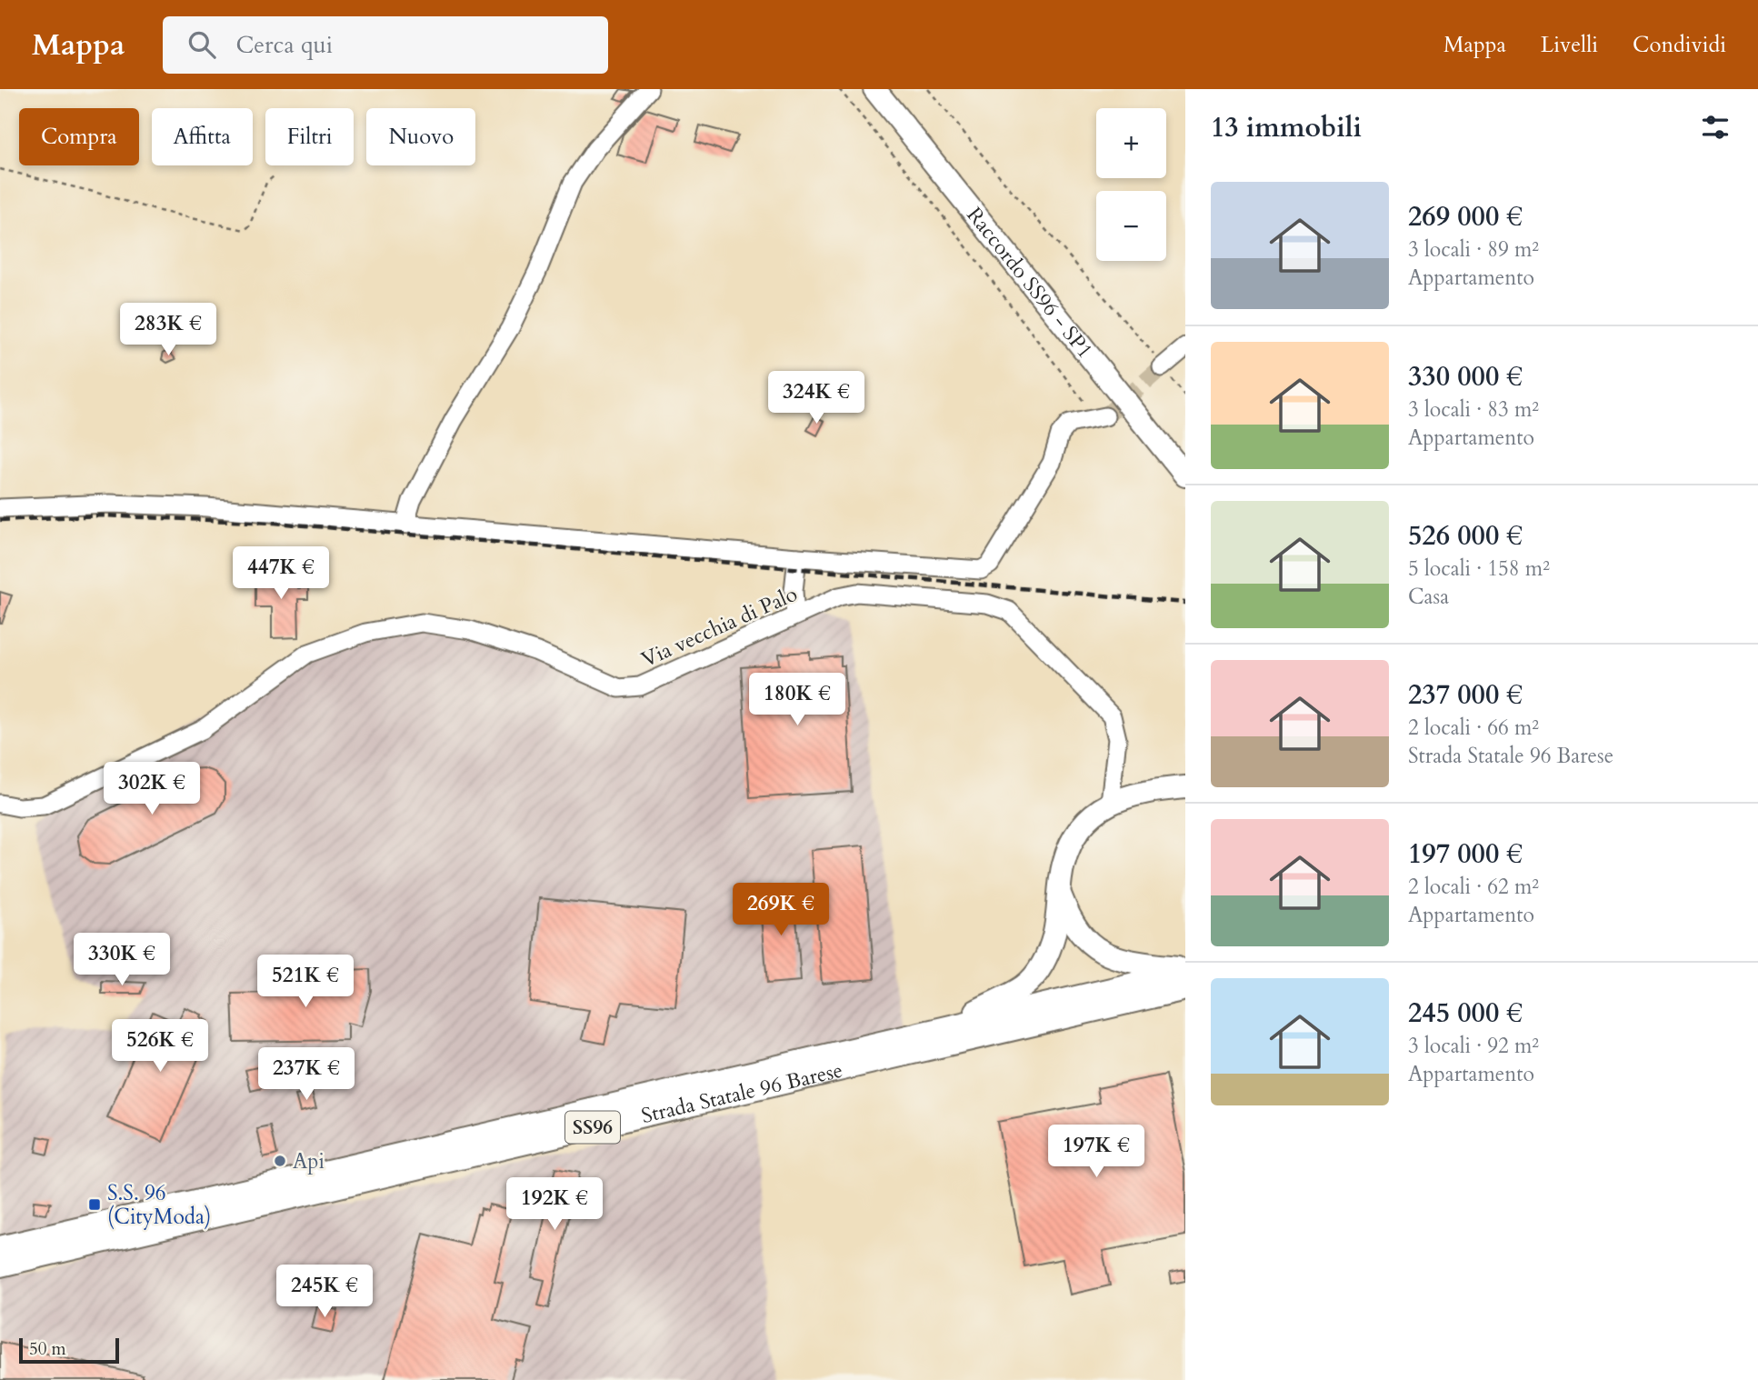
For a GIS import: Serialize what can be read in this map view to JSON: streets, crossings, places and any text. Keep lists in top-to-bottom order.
{
  "streets": {
    "main road": ["Raccordo SS96 - SP1", "Strada Statale 96 Barese", "SS96"],
    "street": ["Via vecchia di Palo"]
  },
  "places": {
    "other": ["Api"],
    "transit": ["S.S. 96 (CityModa)"]
  },
  "scale_bar": "50 m",
  "page": {
    "header": "Mappa",
    "search": "Cerca qui",
    "nav": ["Mappa", "Livelli", "Condividi"],
    "heading": "13 immobili",
    "map_buttons": ["+", "−"],
    "chip": [
      "Compra",
      "Affitta",
      "Filtri",
      "Nuovo"
    ],
    "list": [
      {
        "name": "269 000 €",
        "note": "3 locali · 89 m² · Appartamento"
      },
      {
        "name": "330 000 €",
        "note": "3 locali · 83 m² · Appartamento"
      },
      {
        "name": "526 000 €",
        "note": "5 locali · 158 m² · Casa"
      },
      {
        "name": "237 000 €",
        "note": "2 locali · 66 m² · Strada Statale 96 Barese"
      },
      {
        "name": "197 000 €",
        "note": "2 locali · 62 m² · Appartamento"
      },
      {
        "name": "245 000 €",
        "note": "3 locali · 92 m² · Appartamento"
      }
    ],
    "price": [
      "283K €",
      "324K €",
      "447K €",
      "180K €",
      "302K €",
      "269K €",
      "330K €",
      "521K €",
      "526K €",
      "237K €",
      "197K €",
      "192K €",
      "245K €"
    ],
    "scale": "50 m"
  }
}
